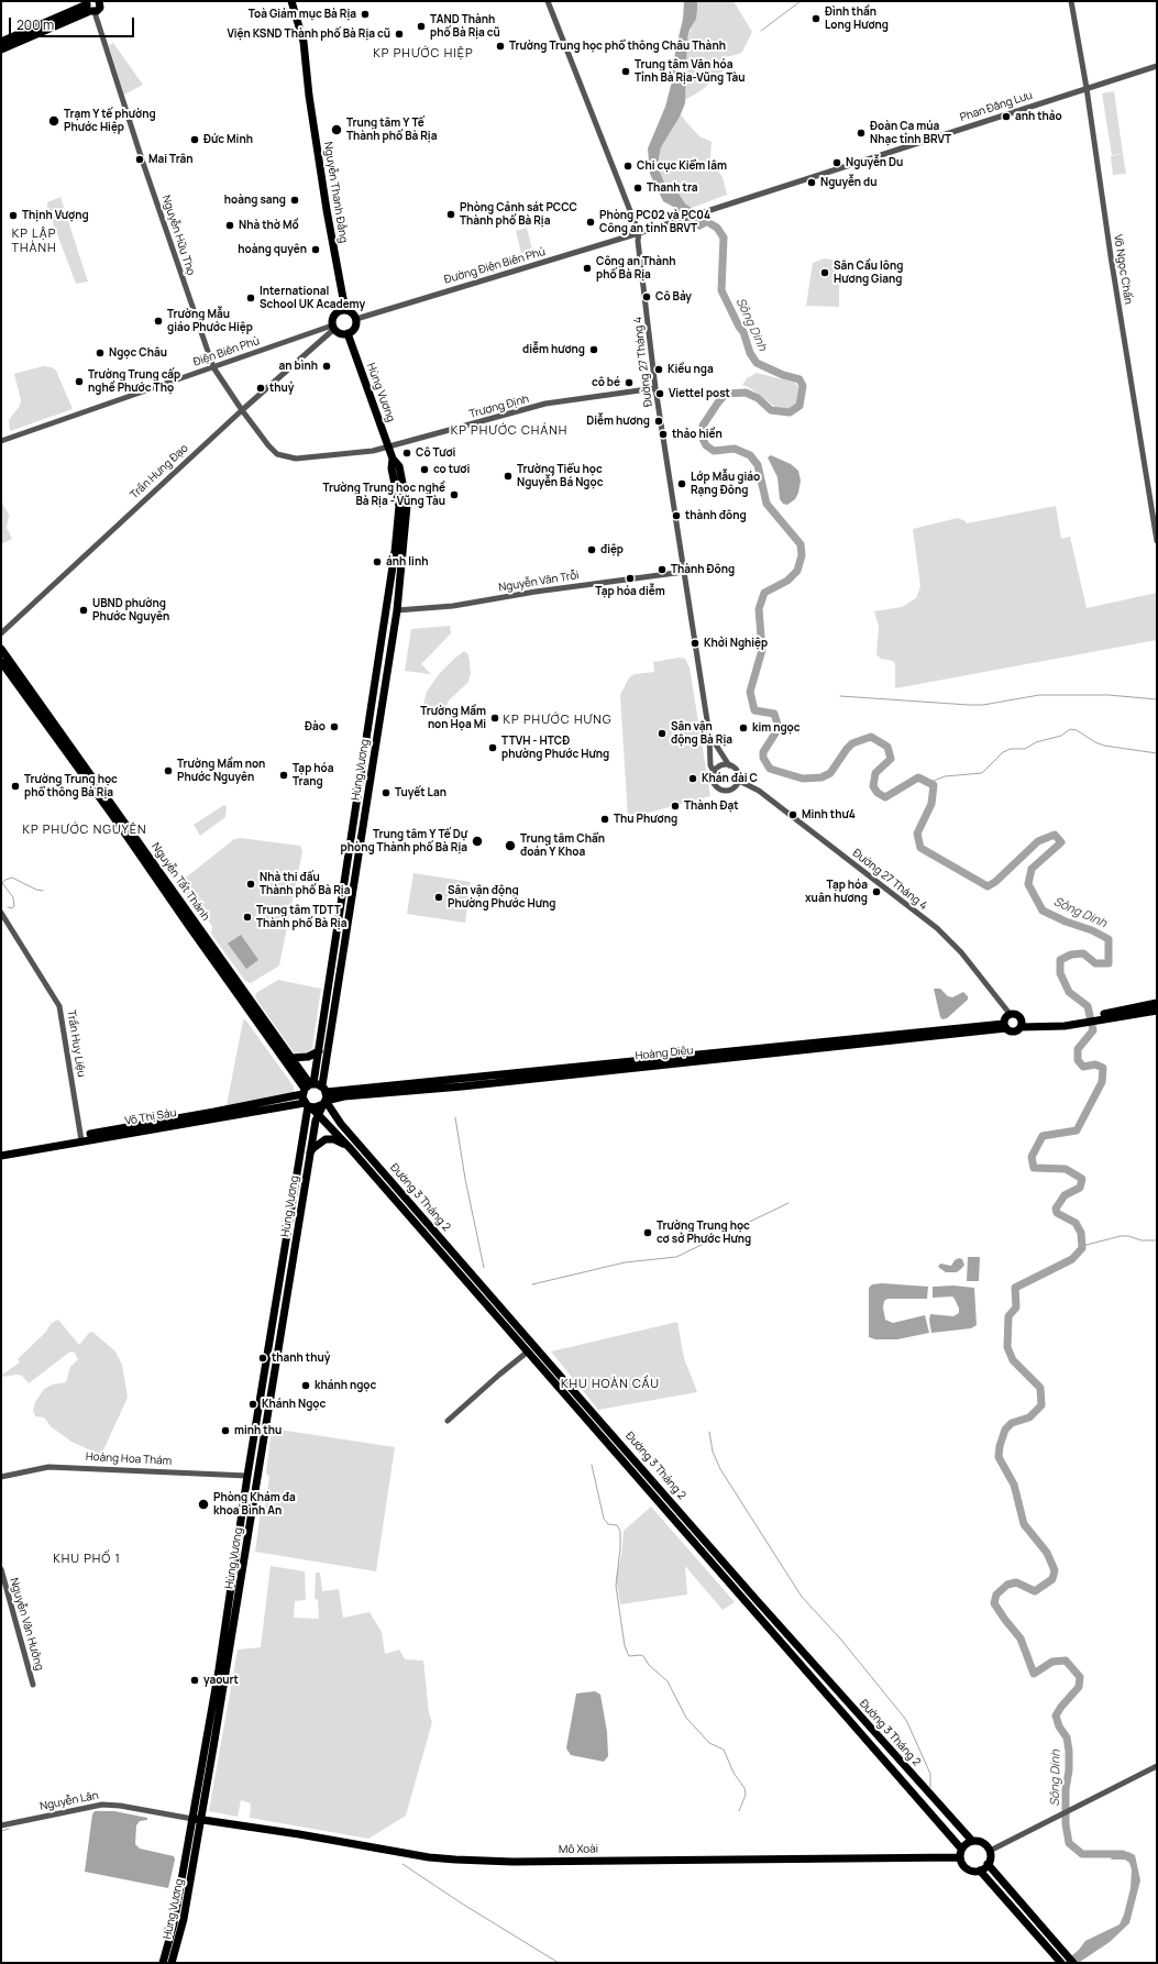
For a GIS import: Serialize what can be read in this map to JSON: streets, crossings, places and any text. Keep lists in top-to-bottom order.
{
  "streets": {
    "main road": [
      "Nguyễn Thanh Đằng",
      "Hùng Vương",
      "Nguyễn Tất Thành",
      "Hoàng Diệu",
      "Võ Thị Sáu",
      "Đường 3 Tháng 2",
      "Hoàng Hoa Thám",
      "Mô Xoài"
    ],
    "street": [
      "Phan Đăng Lưu",
      "Nguyễn Hữu Thọ",
      "Đường Điện Biên Phủ",
      "Võ Ngọc Chấn",
      "Điện Biên Phủ",
      "Đường 27 Tháng 4",
      "Trương Định",
      "Trần Hưng Đạo",
      "Nguyễn Văn Trỗi",
      "Trần Huy Liệu",
      "Nguyễn Văn Hưởng",
      "Nguyễn Lân"
    ]
  },
  "crossings": [
    ["Phan Đăng Lưu", "Đường Điện Biên Phủ"],
    ["Phan Đăng Lưu", "Võ Ngọc Chấn"],
    ["Nguyễn Thanh Đằng", "Đường Điện Biên Phủ"],
    ["Nguyễn Thanh Đằng", "Điện Biên Phủ"],
    ["Nguyễn Thanh Đằng", "Hùng Vương"],
    ["Nguyễn Thanh Đằng", "Trần Hưng Đạo"],
    ["Nguyễn Hữu Thọ", "Điện Biên Phủ"],
    ["Nguyễn Hữu Thọ", "Trương Định"],
    ["Nguyễn Hữu Thọ", "Trần Hưng Đạo"],
    ["Đường Điện Biên Phủ", "Điện Biên Phủ"],
    ["Đường Điện Biên Phủ", "Đường 27 Tháng 4"],
    ["Đường Điện Biên Phủ", "Hùng Vương"],
    ["Đường Điện Biên Phủ", "Trần Hưng Đạo"],
    ["Điện Biên Phủ", "Hùng Vương"],
    ["Điện Biên Phủ", "Trần Hưng Đạo"],
    ["Đường 27 Tháng 4", "Trương Định"],
    ["Đường 27 Tháng 4", "Nguyễn Văn Trỗi"],
    ["Đường 27 Tháng 4", "Hoàng Diệu"],
    ["Hùng Vương", "Trương Định"],
    ["Hùng Vương", "Trần Hưng Đạo"],
    ["Hùng Vương", "Nguyễn Văn Trỗi"],
    ["Hùng Vương", "Nguyễn Tất Thành"],
    ["Hùng Vương", "Hoàng Diệu"],
    ["Hùng Vương", "Võ Thị Sáu"],
    ["Hùng Vương", "Đường 3 Tháng 2"],
    ["Hùng Vương", "Hoàng Hoa Thám"],
    ["Hùng Vương", "Nguyễn Lân"],
    ["Hùng Vương", "Mô Xoài"],
    ["Nguyễn Tất Thành", "Hoàng Diệu"],
    ["Nguyễn Tất Thành", "Võ Thị Sáu"],
    ["Trần Huy Liệu", "Võ Thị Sáu"],
    ["Hoàng Diệu", "Võ Thị Sáu"],
    ["Hoàng Diệu", "Đường 3 Tháng 2"],
    ["Võ Thị Sáu", "Đường 3 Tháng 2"],
    ["Đường 3 Tháng 2", "Mô Xoài"],
    ["Nguyễn Lân", "Mô Xoài"]
  ],
  "districts": [
    "KP PHƯỚC HIỆP",
    "KP LẬP THÀNH",
    "KP PHƯỚC CHÁNH",
    "KP PHƯỚC HƯNG",
    "KP PHƯỚC NGUYÊN",
    "KHU HOÀN CẦU",
    "KHU PHỐ 1"
  ],
  "water": ["Sông Dinh"],
  "places": [
    "Toà Giám mục Bà Rịa",
    "Đình thần Long Hương",
    "TAND Thành phố Bà Rịa cũ",
    "Viện KSND Thành phố Bà Rịa cũ",
    "Trường Trung học phổ thông Châu Thành",
    "Trung tâm Văn hóa Tỉnh Bà Rịa-Vũng Tàu",
    "anh thảo",
    "Trạm Y tế phường Phước Hiệp",
    "Trung tâm Y Tế Thành phố Bà Rịa",
    "Đoàn Ca múa Nhạc tỉnh BRVT",
    "Đức Minh",
    "Mai Trân",
    "Nguyễn Du",
    "Chi cục Kiểm lâm",
    "Nguyễn du",
    "Thanh tra",
    "hoàng sang",
    "Phòng Cảnh sát PCCC Thành phố Bà Rịa",
    "Thịnh Vượng",
    "Phòng PC02 và PC04 Công an tỉnh BRVT",
    "Nhà thờ Mồ",
    "hoàng quyên",
    "Công an Thành phố Bà Rịa",
    "Sân Cầu lông Hương Giang",
    "Cô Bảy",
    "International School UK Academy",
    "Trường Mẫu giáo Phước Hiệp",
    "diễm hương",
    "Ngọc Châu",
    "an bình",
    "Kiều nga",
    "Trường Trung cấp nghề Phước Thọ",
    "cô bé",
    "thuỷ",
    "Viettel post",
    "Diễm hương",
    "thảo hiền",
    "Cô Tươi",
    "co tươi",
    "Trường Tiểu học Nguyễn Bá Ngọc",
    "Lớp Mẫu giáo Rạng Đông",
    "Trường Trung học nghề Bà Rịa - Vũng Tàu",
    "thành đông",
    "điệp",
    "ánh linh",
    "Thành Đông",
    "Tạp hóa diễm",
    "UBND phường Phước Nguyên",
    "Khởi Nghiệp",
    "Trường Mầm non Họa Mi",
    "Đào",
    "kim ngọc",
    "Sân vận động Bà Rịa",
    "TTVH - HTCĐ phường Phước Hưng",
    "Trường Mầm non Phước Nguyên",
    "Tạp hóa Trang",
    "Khán đài C",
    "Trường Trung học phổ thông Bà Rịa",
    "Tuyết Lan",
    "Thành Đạt",
    "Minh thư4",
    "Thu Phương",
    "Trung tâm Y Tế Dự phòng Thành phố Bà Rịa",
    "Trung tâm Chẩn đoán Y Khoa",
    "Nhà thi đấu Thành phố Bà Rịa",
    "Tạp hóa xuân hương",
    "Sân vận động Phường Phước Hưng",
    "Trung tâm TDTT Thành phố Bà Rịa",
    "Trường Trung học cơ sở Phước Hưng",
    "thanh thuỷ",
    "khánh ngọc",
    "Khánh Ngọc",
    "minh thu",
    "Phòng Khám đa khoa Bình An",
    "yaourt"
  ],
  "scale_bar": "200 m"
}
